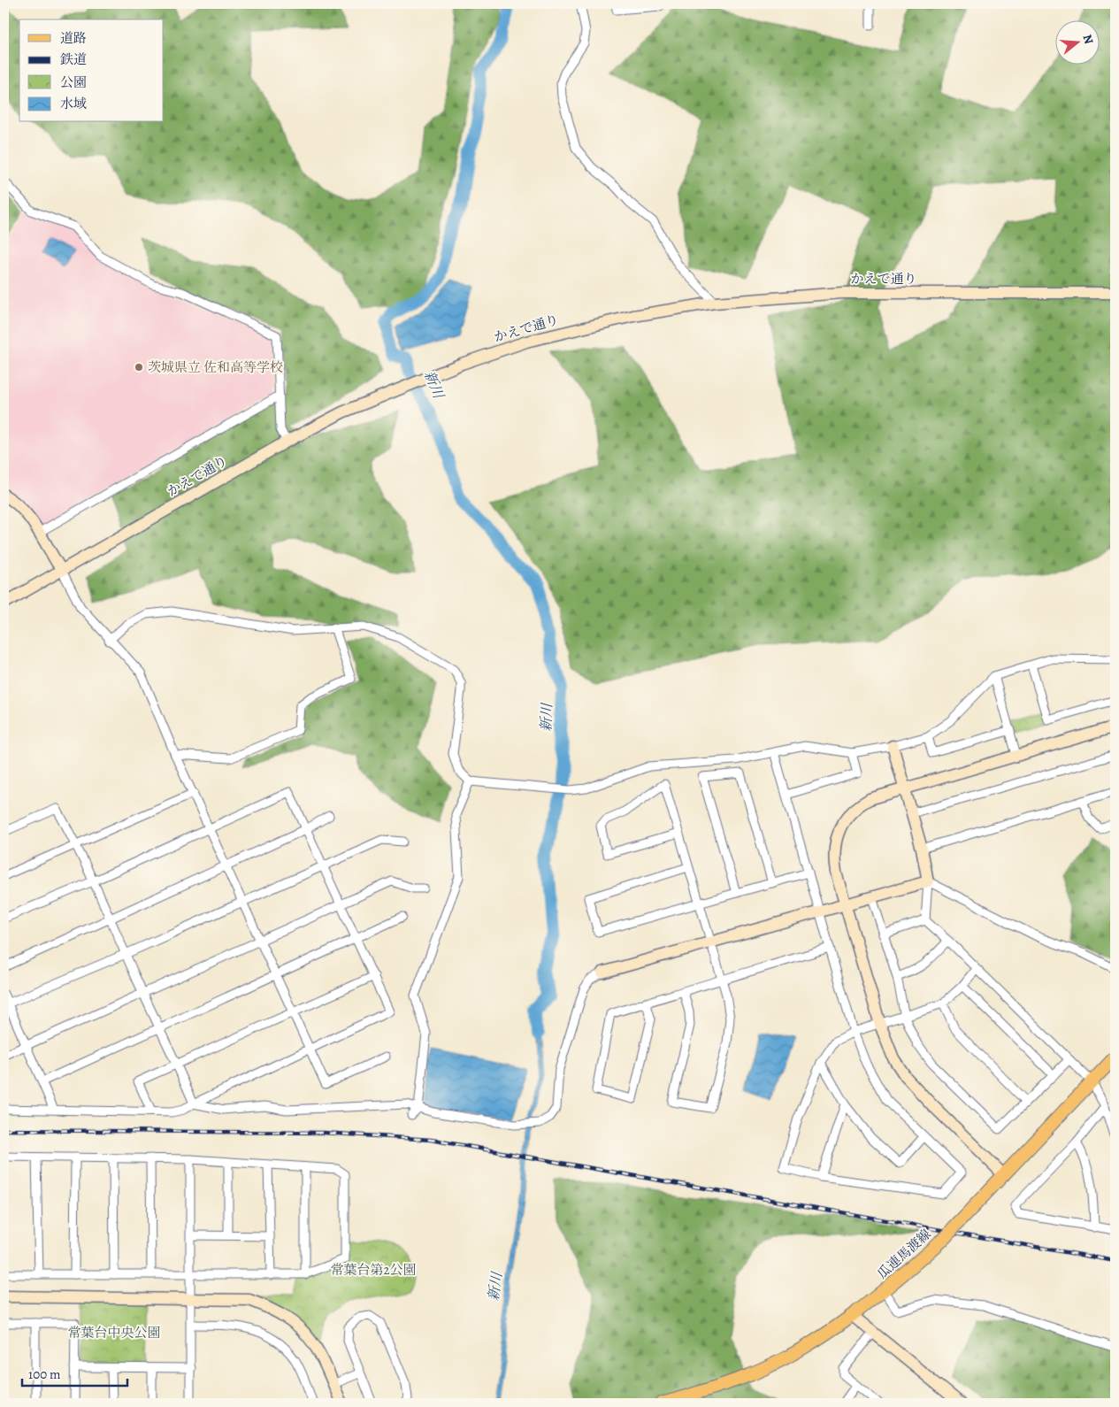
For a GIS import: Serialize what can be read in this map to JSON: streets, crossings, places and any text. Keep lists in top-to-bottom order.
{
  "streets": {
    "main road": ["瓜連馬渡線"],
    "street": ["かえで通り"]
  },
  "water": ["新川"],
  "parks": ["常葉台第2公園", "常葉台中央公園"],
  "places": ["茨城県立 佐和高等学校"],
  "legend": [
    "道路",
    "鉄道",
    "公園",
    "水域"
  ],
  "scale_bar": "100 m",
  "north": "right"
}
